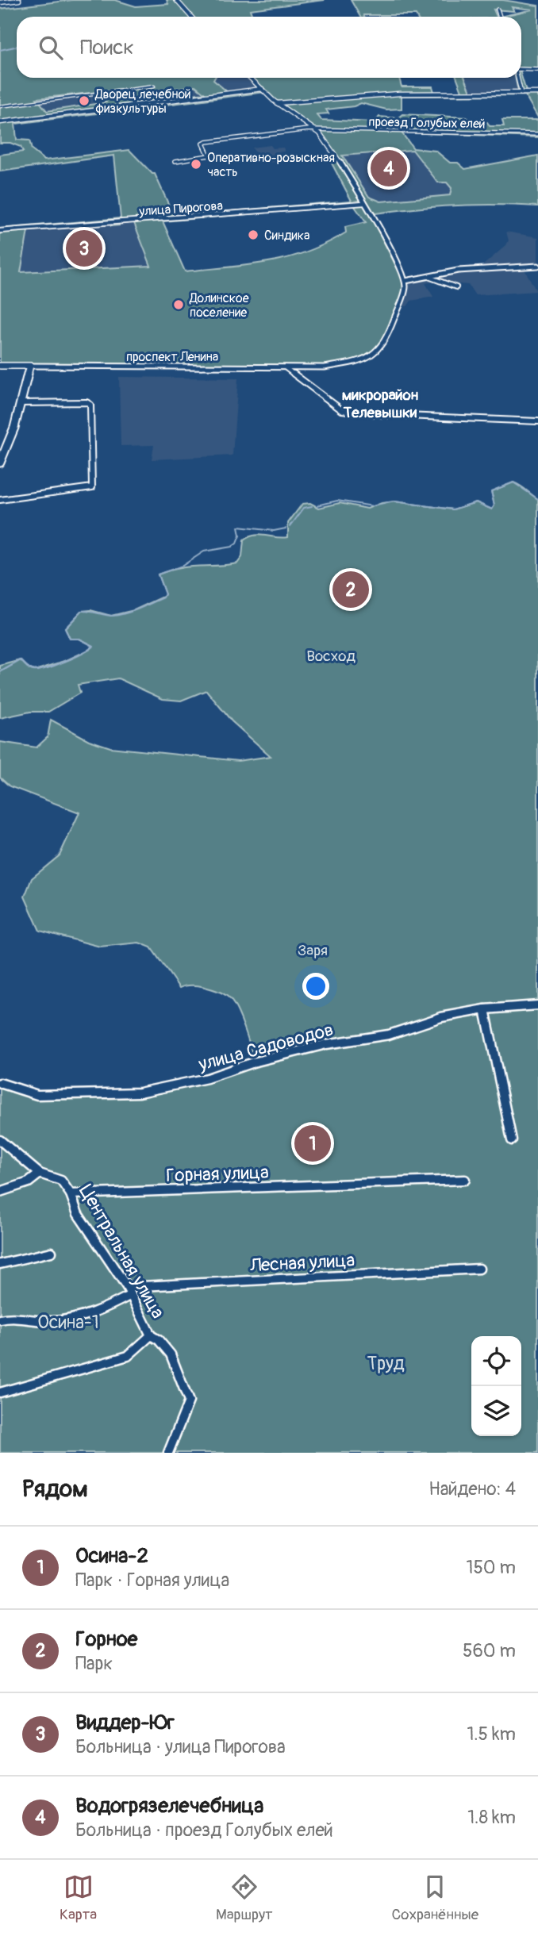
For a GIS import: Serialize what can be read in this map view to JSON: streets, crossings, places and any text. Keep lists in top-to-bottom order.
{
  "streets": {
    "main road": ["проспект Ленина"],
    "street": [
      "проезд Голубых елей",
      "улица Пирогова",
      "улица Садоводов",
      "Горная улица",
      "Центральная улица",
      "Лесная улица"
    ]
  },
  "crossings": [
    ["Горная улица", "Центральная улица"],
    ["Центральная улица", "Лесная улица"]
  ],
  "districts": ["микрорайон Телевышки"],
  "parks": [
    "Восход",
    "Заря",
    "Осина-1",
    "Труд"
  ],
  "places": [
    "Дворец лечебной физкультуры",
    "Оперативно-розыскная часть",
    "Синдика",
    "Долинское поселение"
  ],
  "page": {
    "search": "Поиск",
    "pins": [
      "4",
      "3",
      "2",
      "1"
    ],
    "heading": ["Рядом", "Найдено: 4"],
    "list": [
      {
        "mark": "1",
        "name": "Осина-2",
        "note": "Парк · Горная улица",
        "value": "150 m"
      },
      {
        "mark": "2",
        "name": "Горное",
        "note": "Парк",
        "value": "560 m"
      },
      {
        "mark": "3",
        "name": "Виддер-Юг",
        "note": "Больница · улица Пирогова",
        "value": "1.5 km"
      },
      {
        "mark": "4",
        "name": "Водогрязелечебница",
        "note": "Больница · проезд Голубых елей",
        "value": "1.8 km"
      }
    ],
    "nav": ["Карта", "Маршрут", "Сохранённые"]
  }
}
